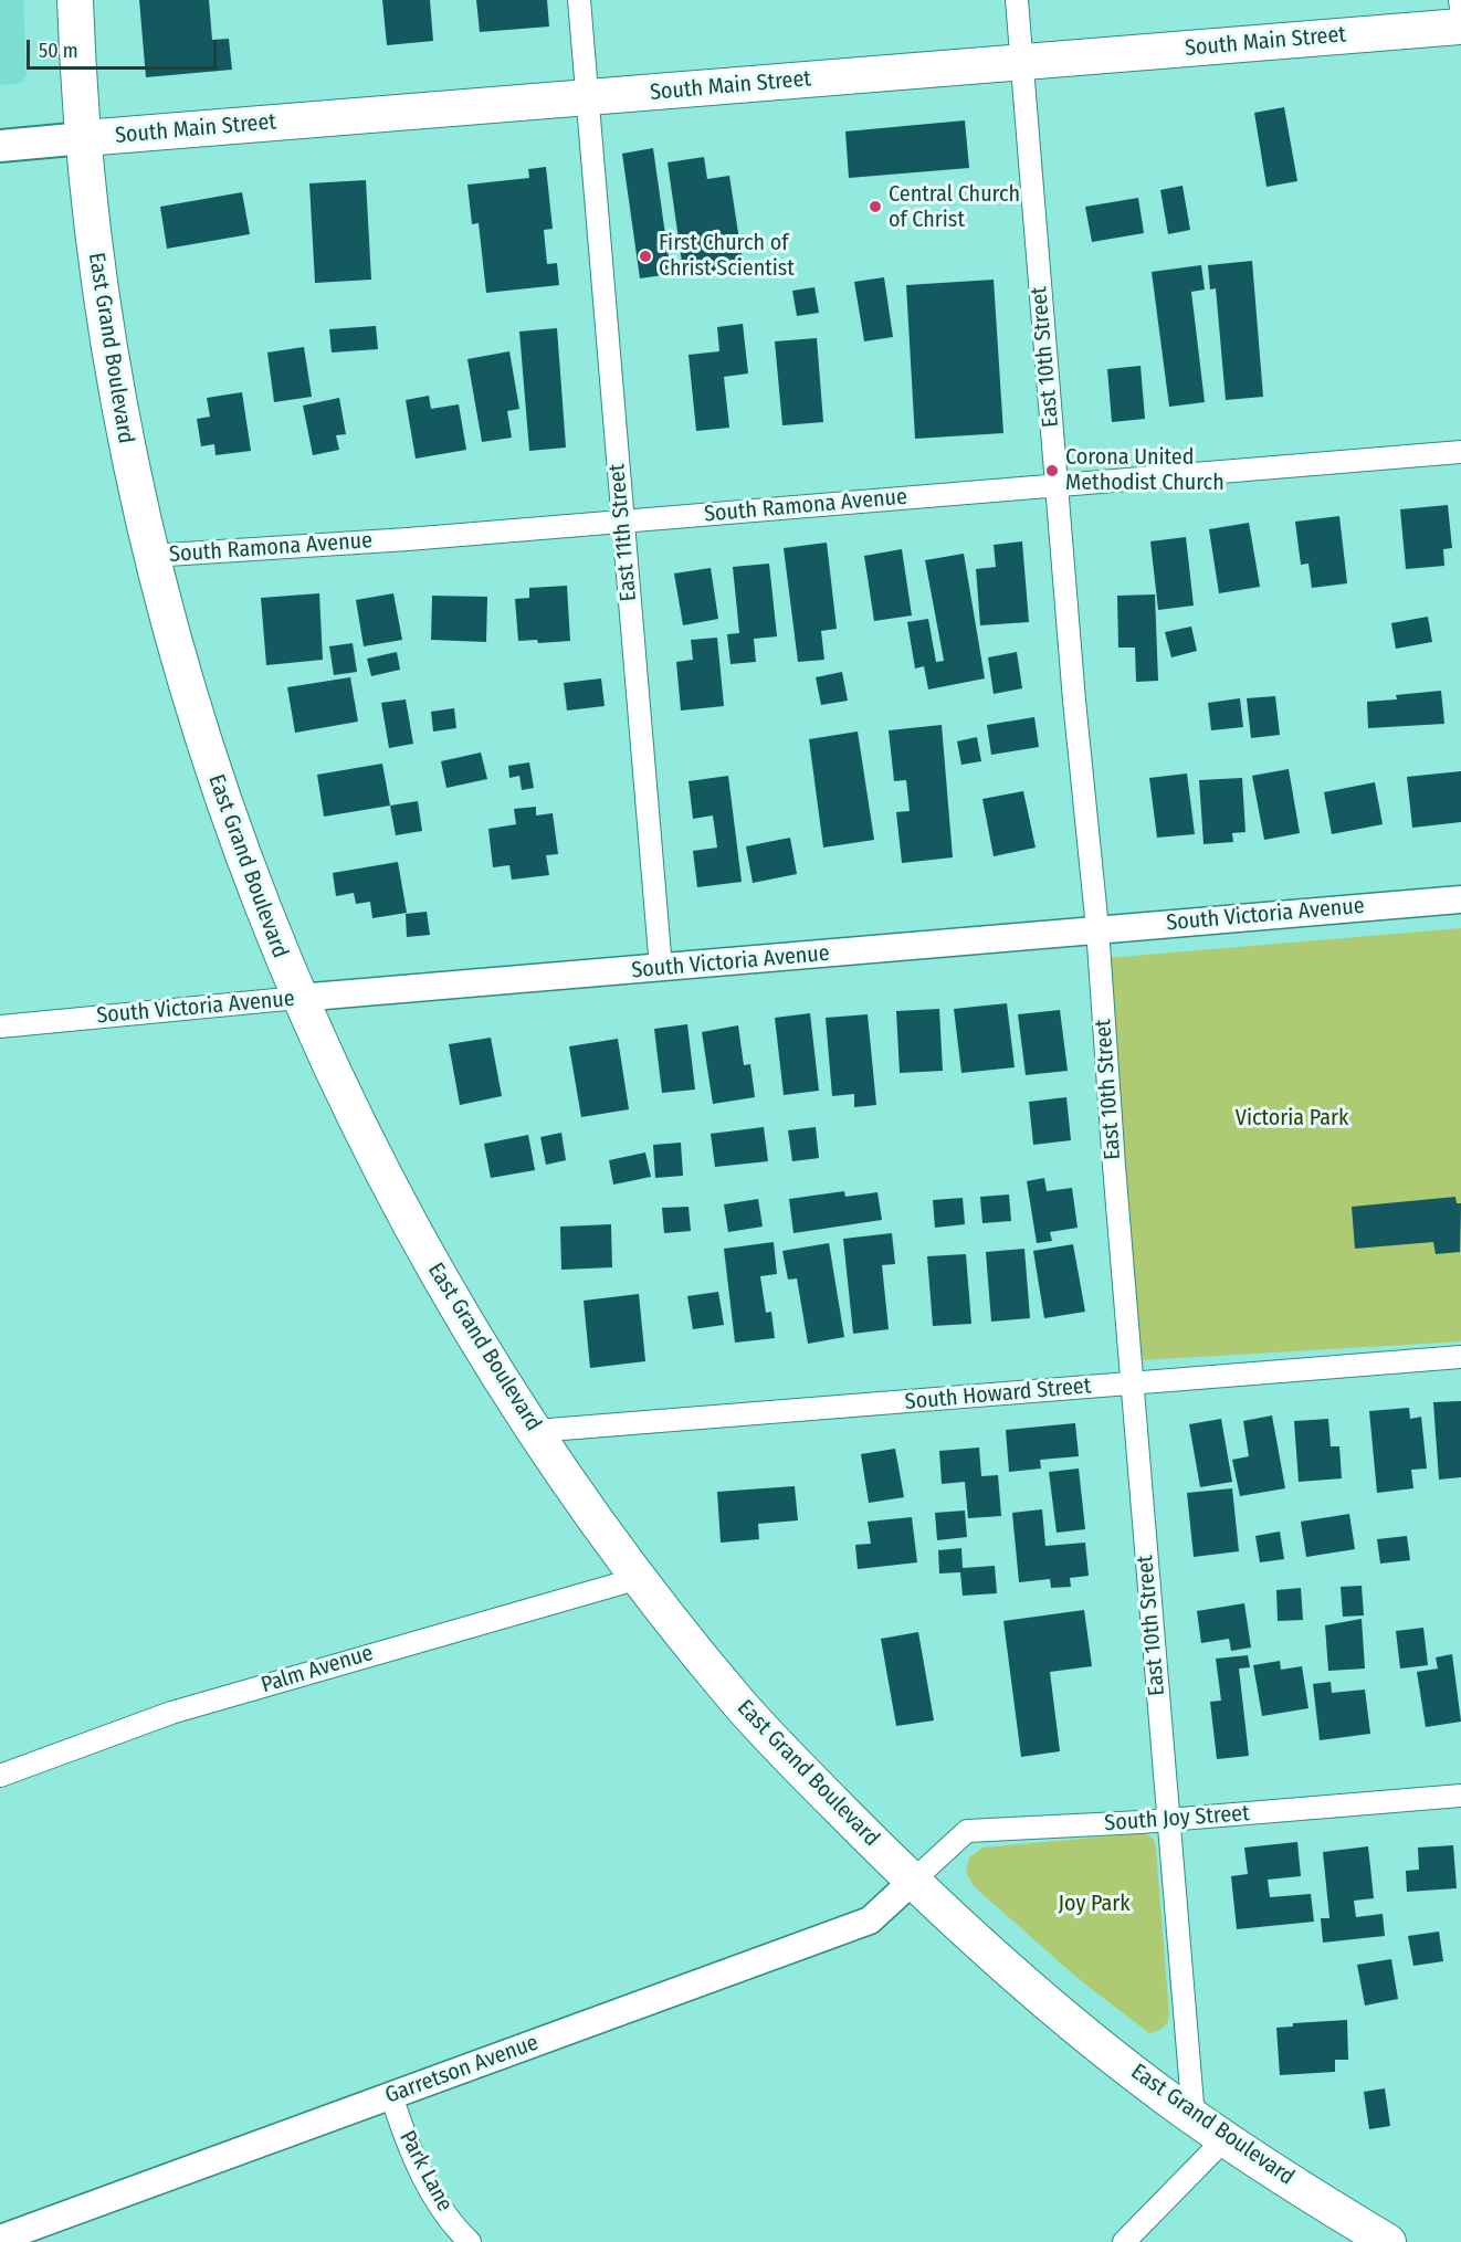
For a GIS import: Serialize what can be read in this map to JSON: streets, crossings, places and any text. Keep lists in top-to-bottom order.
{
  "streets": {
    "main road": ["South Main Street", "East Grand Boulevard"],
    "street": [
      "East 10th Street",
      "South Ramona Avenue",
      "East 11th Street",
      "South Victoria Avenue",
      "South Howard Street",
      "Palm Avenue",
      "South Joy Street",
      "Garretson Avenue",
      "Park Lane"
    ]
  },
  "crossings": [
    ["South Main Street", "East Grand Boulevard"],
    ["South Main Street", "East 10th Street"],
    ["South Main Street", "East 11th Street"],
    ["East Grand Boulevard", "East 10th Street"],
    ["East Grand Boulevard", "South Ramona Avenue"],
    ["East Grand Boulevard", "South Victoria Avenue"],
    ["East Grand Boulevard", "South Howard Street"],
    ["East Grand Boulevard", "Palm Avenue"],
    ["East Grand Boulevard", "South Joy Street"],
    ["East Grand Boulevard", "Garretson Avenue"],
    ["East 10th Street", "South Ramona Avenue"],
    ["East 10th Street", "South Victoria Avenue"],
    ["East 10th Street", "South Howard Street"],
    ["East 10th Street", "South Joy Street"],
    ["South Ramona Avenue", "East 11th Street"],
    ["East 11th Street", "South Victoria Avenue"],
    ["South Joy Street", "Garretson Avenue"],
    ["Garretson Avenue", "Park Lane"]
  ],
  "parks": ["Victoria Park", "Joy Park"],
  "places": ["Central Church of Christ", "First Church of Christ Scientist", "Corona United Methodist Church"],
  "scale_bar": "50 m"
}
